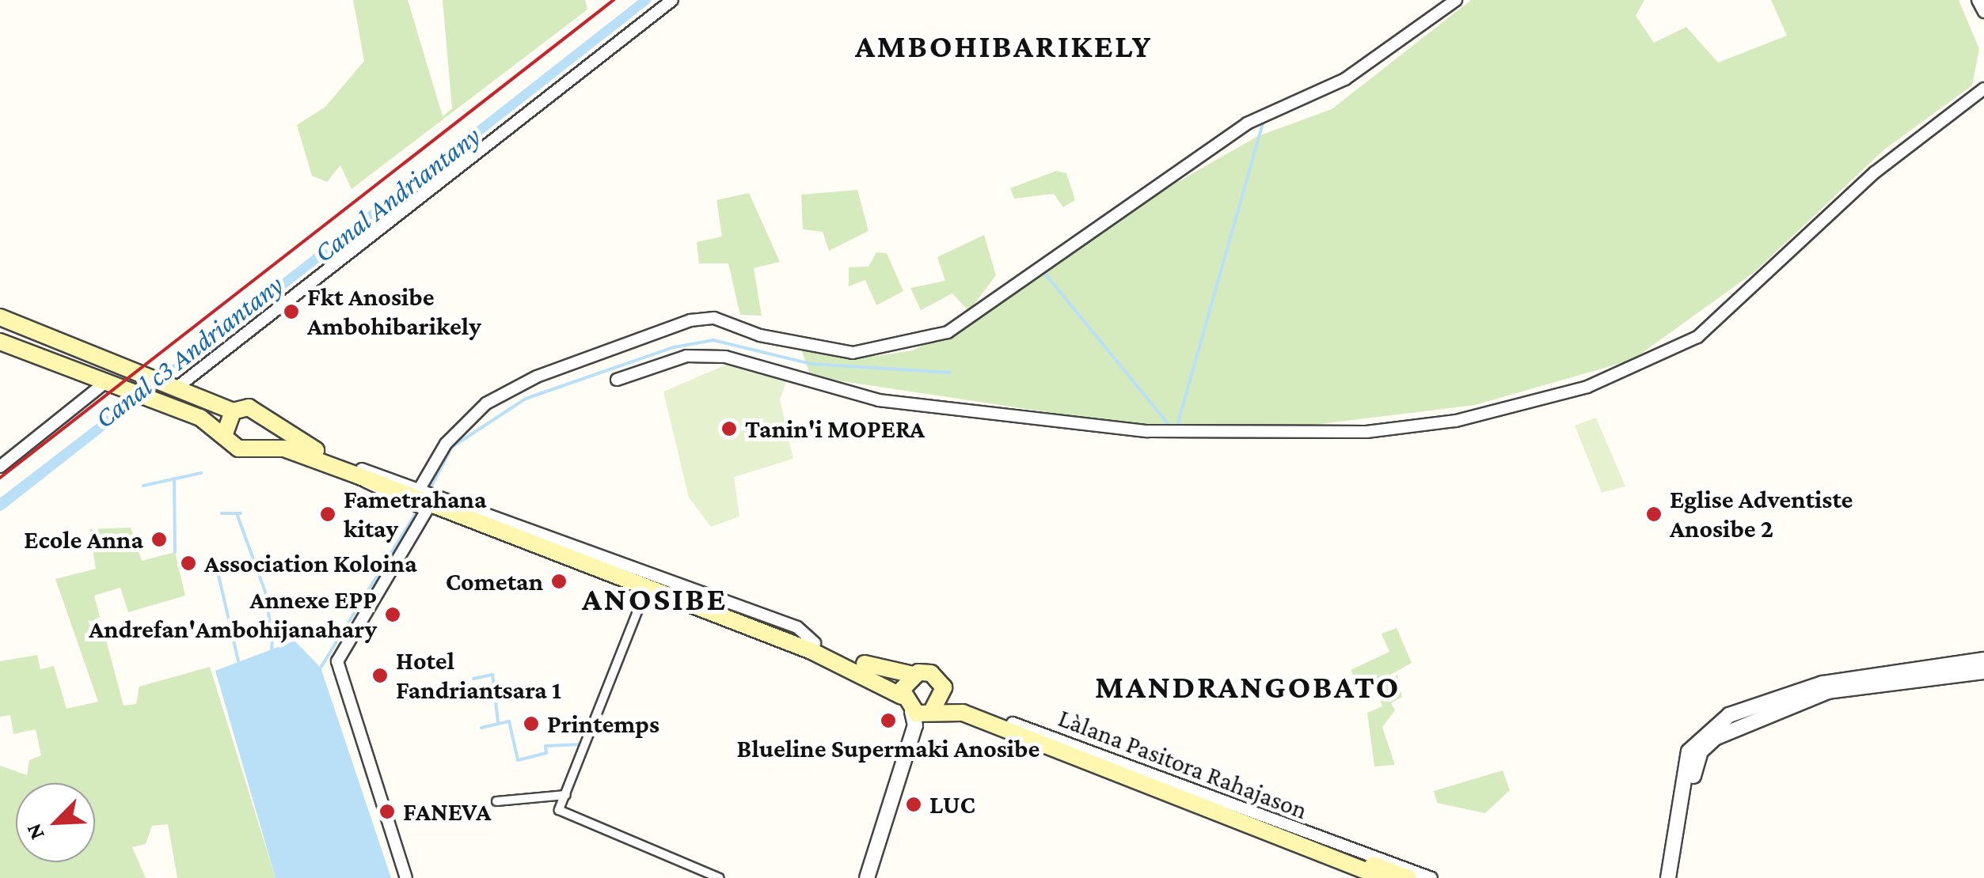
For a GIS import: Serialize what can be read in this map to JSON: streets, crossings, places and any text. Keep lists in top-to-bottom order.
{
  "streets": {
    "main road": ["Làlana Pasitora Rahajason"]
  },
  "districts": ["AMBOHIBARIKELY", "ANOSIBE", "MANDRANGOBATO"],
  "water": ["Canal Andriantany", "Canal c3 Andriantany"],
  "places": [
    "Fkt Anosibe Ambohibarikely",
    "Tanin'i MOPERA",
    "Fametrahana kitay",
    "Eglise Adventiste Anosibe 2",
    "Ecole Anna",
    "Association Koloina",
    "Cometan",
    "Annexe EPP Andrefan'Ambohijanahary",
    "Hotel Fandriantsara 1",
    "Blueline Supermaki Anosibe",
    "Printemps",
    "LUC",
    "FANEVA"
  ],
  "north": "bottom left"
}
